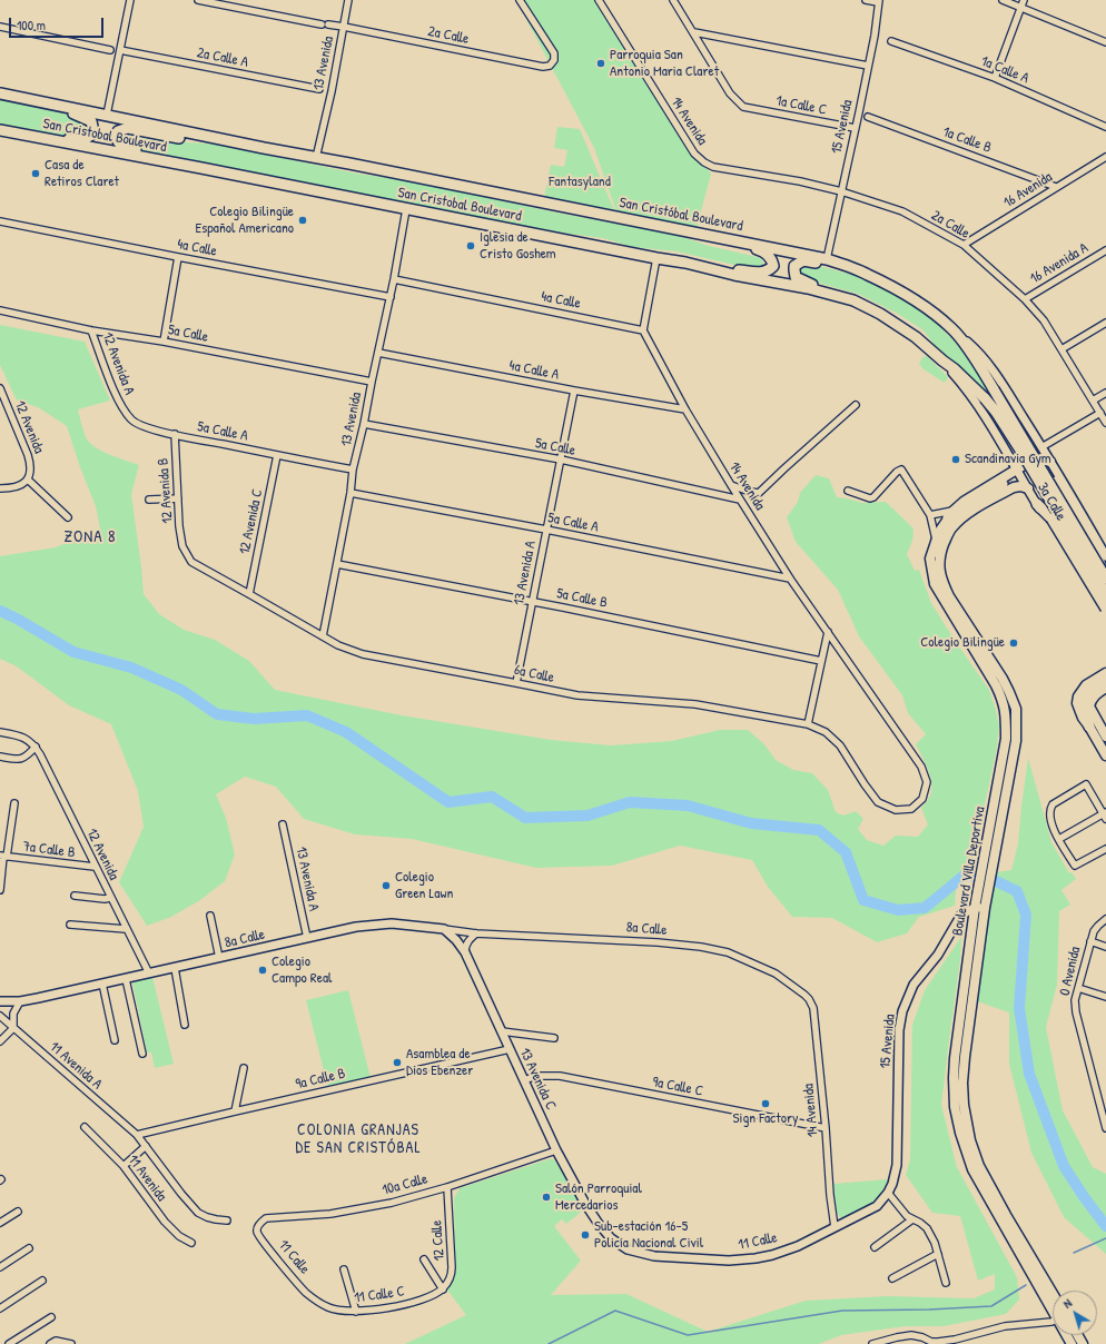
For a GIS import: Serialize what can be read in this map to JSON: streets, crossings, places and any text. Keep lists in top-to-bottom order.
{
  "streets": {
    "main road": ["San Cristobal Boulevard", "San Cristóbal Boulevard", "Boulevard Villa Deportiva"],
    "street": [
      "2a Calle",
      "2a Calle A",
      "13 Avenida",
      "1a Calle A",
      "1a Calle C",
      "14 Avenida",
      "15 Avenida",
      "1a Calle B",
      "16 Avenida",
      "4a Calle",
      "16 Avenida A",
      "5a Calle",
      "12 Avenida A",
      "4a Calle A",
      "12 Avenida",
      "5a Calle A",
      "12 Avenida B",
      "3a Calle",
      "12 Avenida C",
      "13 Avenida A",
      "5a Calle B",
      "6a Calle",
      "7a Calle B",
      "8a Calle",
      "0 Avenida",
      "11 Avenida A",
      "9a Calle B",
      "13 Avenida C",
      "9a Calle C",
      "11 Avenida",
      "10a Calle",
      "12 Calle",
      "11 Calle",
      "11 Calle C"
    ]
  },
  "crossings": [
    ["2a Calle", "13 Avenida"],
    ["2a Calle", "14 Avenida"],
    ["2a Calle", "15 Avenida"],
    ["2a Calle", "16 Avenida"],
    ["2a Calle", "16 Avenida A"],
    ["13 Avenida", "San Cristobal Boulevard"],
    ["13 Avenida", "San Cristóbal Boulevard"],
    ["13 Avenida", "4a Calle"],
    ["13 Avenida", "5a Calle"],
    ["13 Avenida", "4a Calle A"],
    ["13 Avenida", "5a Calle A"],
    ["13 Avenida", "5a Calle B"],
    ["13 Avenida", "6a Calle"],
    ["1a Calle C", "15 Avenida"],
    ["14 Avenida", "4a Calle"],
    ["14 Avenida", "5a Calle"],
    ["14 Avenida", "4a Calle A"],
    ["14 Avenida", "5a Calle A"],
    ["14 Avenida", "6a Calle"],
    ["14 Avenida", "8a Calle"],
    ["14 Avenida", "9a Calle C"],
    ["14 Avenida", "11 Calle"],
    ["15 Avenida", "San Cristóbal Boulevard"],
    ["15 Avenida", "Boulevard Villa Deportiva"],
    ["15 Avenida", "11 Calle"],
    ["San Cristobal Boulevard", "San Cristóbal Boulevard"],
    ["San Cristobal Boulevard", "3a Calle"],
    ["1a Calle B", "16 Avenida"],
    ["San Cristóbal Boulevard", "3a Calle"],
    ["5a Calle", "12 Avenida A"],
    ["5a Calle", "13 Avenida A"],
    ["12 Avenida A", "5a Calle A"],
    ["4a Calle A", "13 Avenida A"],
    ["12 Avenida", "7a Calle B"],
    ["12 Avenida", "8a Calle"],
    ["5a Calle A", "12 Avenida B"],
    ["5a Calle A", "12 Avenida C"],
    ["5a Calle A", "13 Avenida A"],
    ["12 Avenida B", "6a Calle"],
    ["3a Calle", "Boulevard Villa Deportiva"],
    ["12 Avenida C", "6a Calle"],
    ["13 Avenida A", "5a Calle B"],
    ["13 Avenida A", "6a Calle"],
    ["13 Avenida A", "8a Calle"],
    ["8a Calle", "13 Avenida C"],
    ["11 Avenida A", "9a Calle B"],
    ["9a Calle B", "13 Avenida C"],
    ["13 Avenida C", "9a Calle C"],
    ["13 Avenida C", "10a Calle"],
    ["13 Avenida C", "11 Calle"],
    ["10a Calle", "12 Calle"],
    ["10a Calle", "11 Calle"],
    ["12 Calle", "11 Calle C"],
    ["11 Calle", "11 Calle C"]
  ],
  "districts": ["ZONA 8", "COLONIA GRANJAS DE SAN CRISTÓBAL"],
  "parks": ["Fantasyland"],
  "places": [
    "Parroquia San Antonio Maria Claret",
    "Casa de Retiros Claret",
    "Colegio Bilingüe Español Americano",
    "Iglesia de Cristo Goshem",
    "Scandinavia Gym",
    "Colegio Bilingüe",
    "Colegio Green Lawn",
    "Colegio Campo Real",
    "Asamblea de Dios Ebenzer",
    "Sign Factory",
    "Salón Parroquial Mercedarios",
    "Sub-estación 16-5 Policía Nacional Civil"
  ],
  "scale_bar": "100 m",
  "north": "top left"
}
